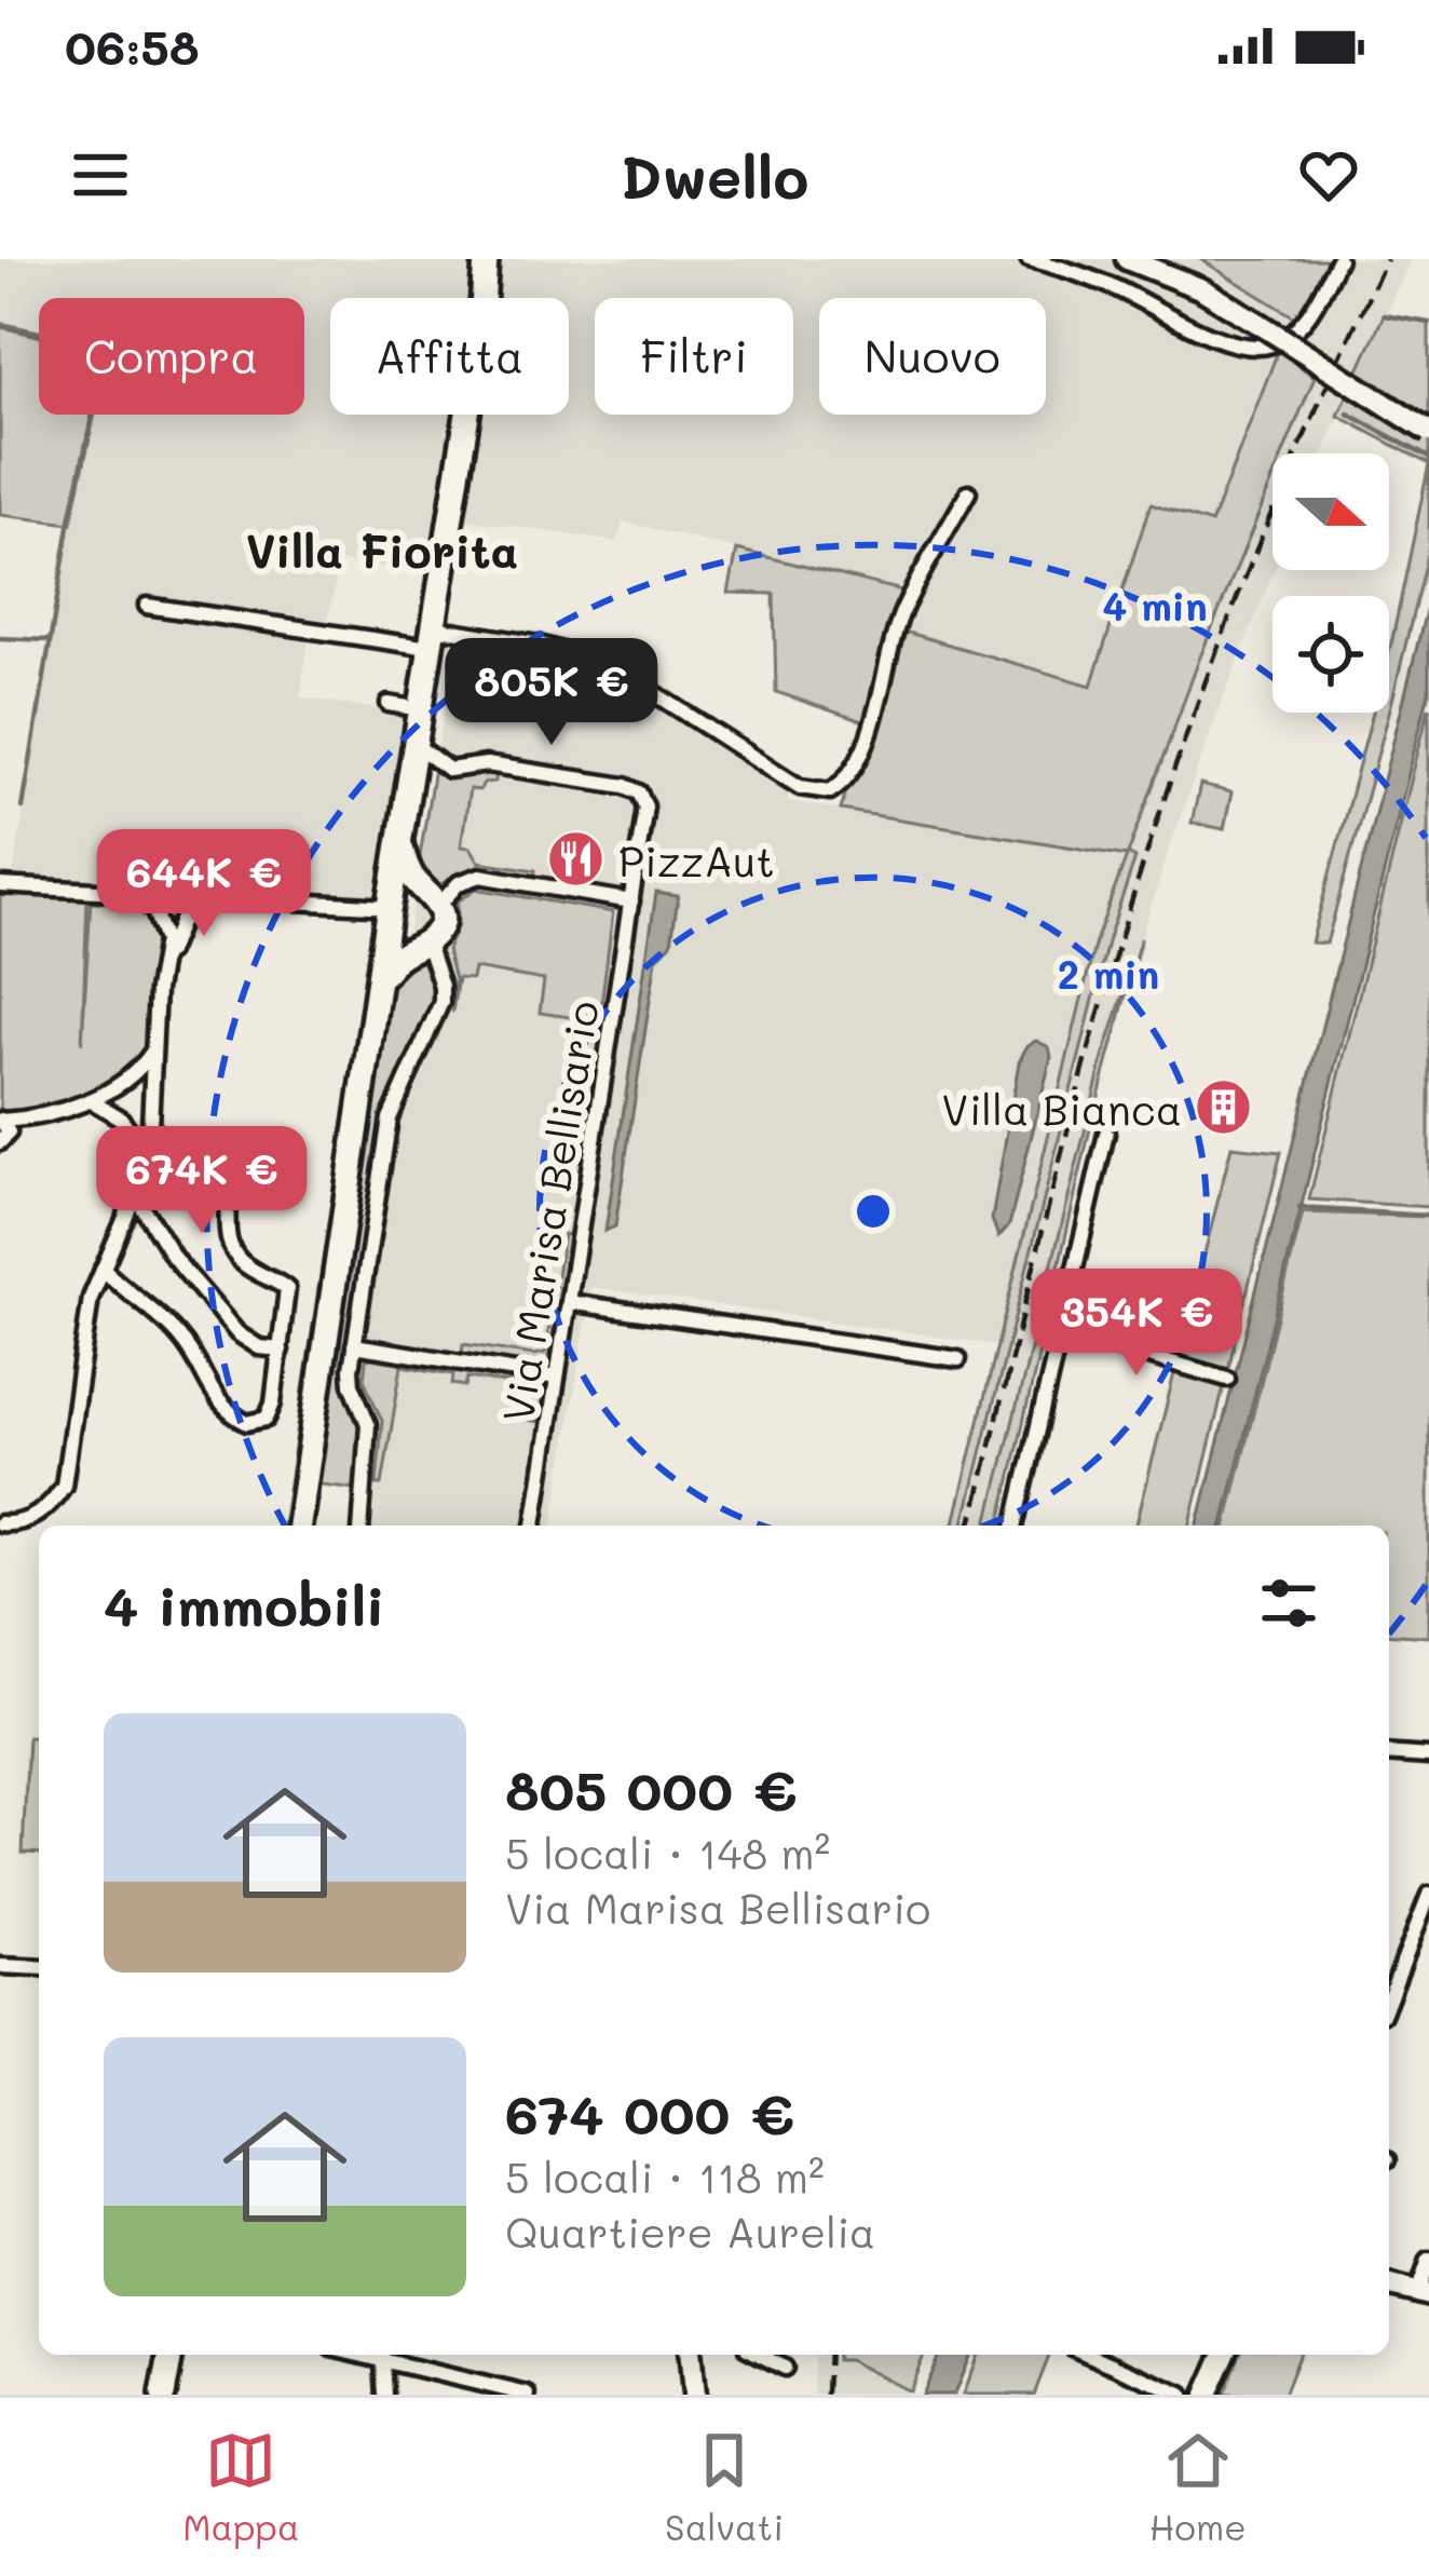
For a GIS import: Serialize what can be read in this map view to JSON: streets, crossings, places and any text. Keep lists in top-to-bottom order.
{
  "streets": {
    "street": ["Via Marisa Bellisario"]
  },
  "districts": ["Villa Fiorita"],
  "places": {
    "restaurant": ["PizzAut"],
    "building": ["Villa Bianca"]
  },
  "north": "right",
  "page": {
    "status": "06:58",
    "header": "Dwello",
    "chip": [
      "Compra",
      "Affitta",
      "Filtri",
      "Nuovo"
    ],
    "price": [
      "805K €",
      "644K €",
      "674K €",
      "354K €"
    ],
    "heading": "4 immobili",
    "list": [
      {
        "name": "805 000 €",
        "note": "5 locali · 148 m² · Via Marisa Bellisario"
      },
      {
        "name": "674 000 €",
        "note": "5 locali · 118 m² · Quartiere Aurelia"
      }
    ],
    "tabs": ["Mappa", "Salvati", "Home"]
  },
  "rings": ["4 min", "2 min"]
}
